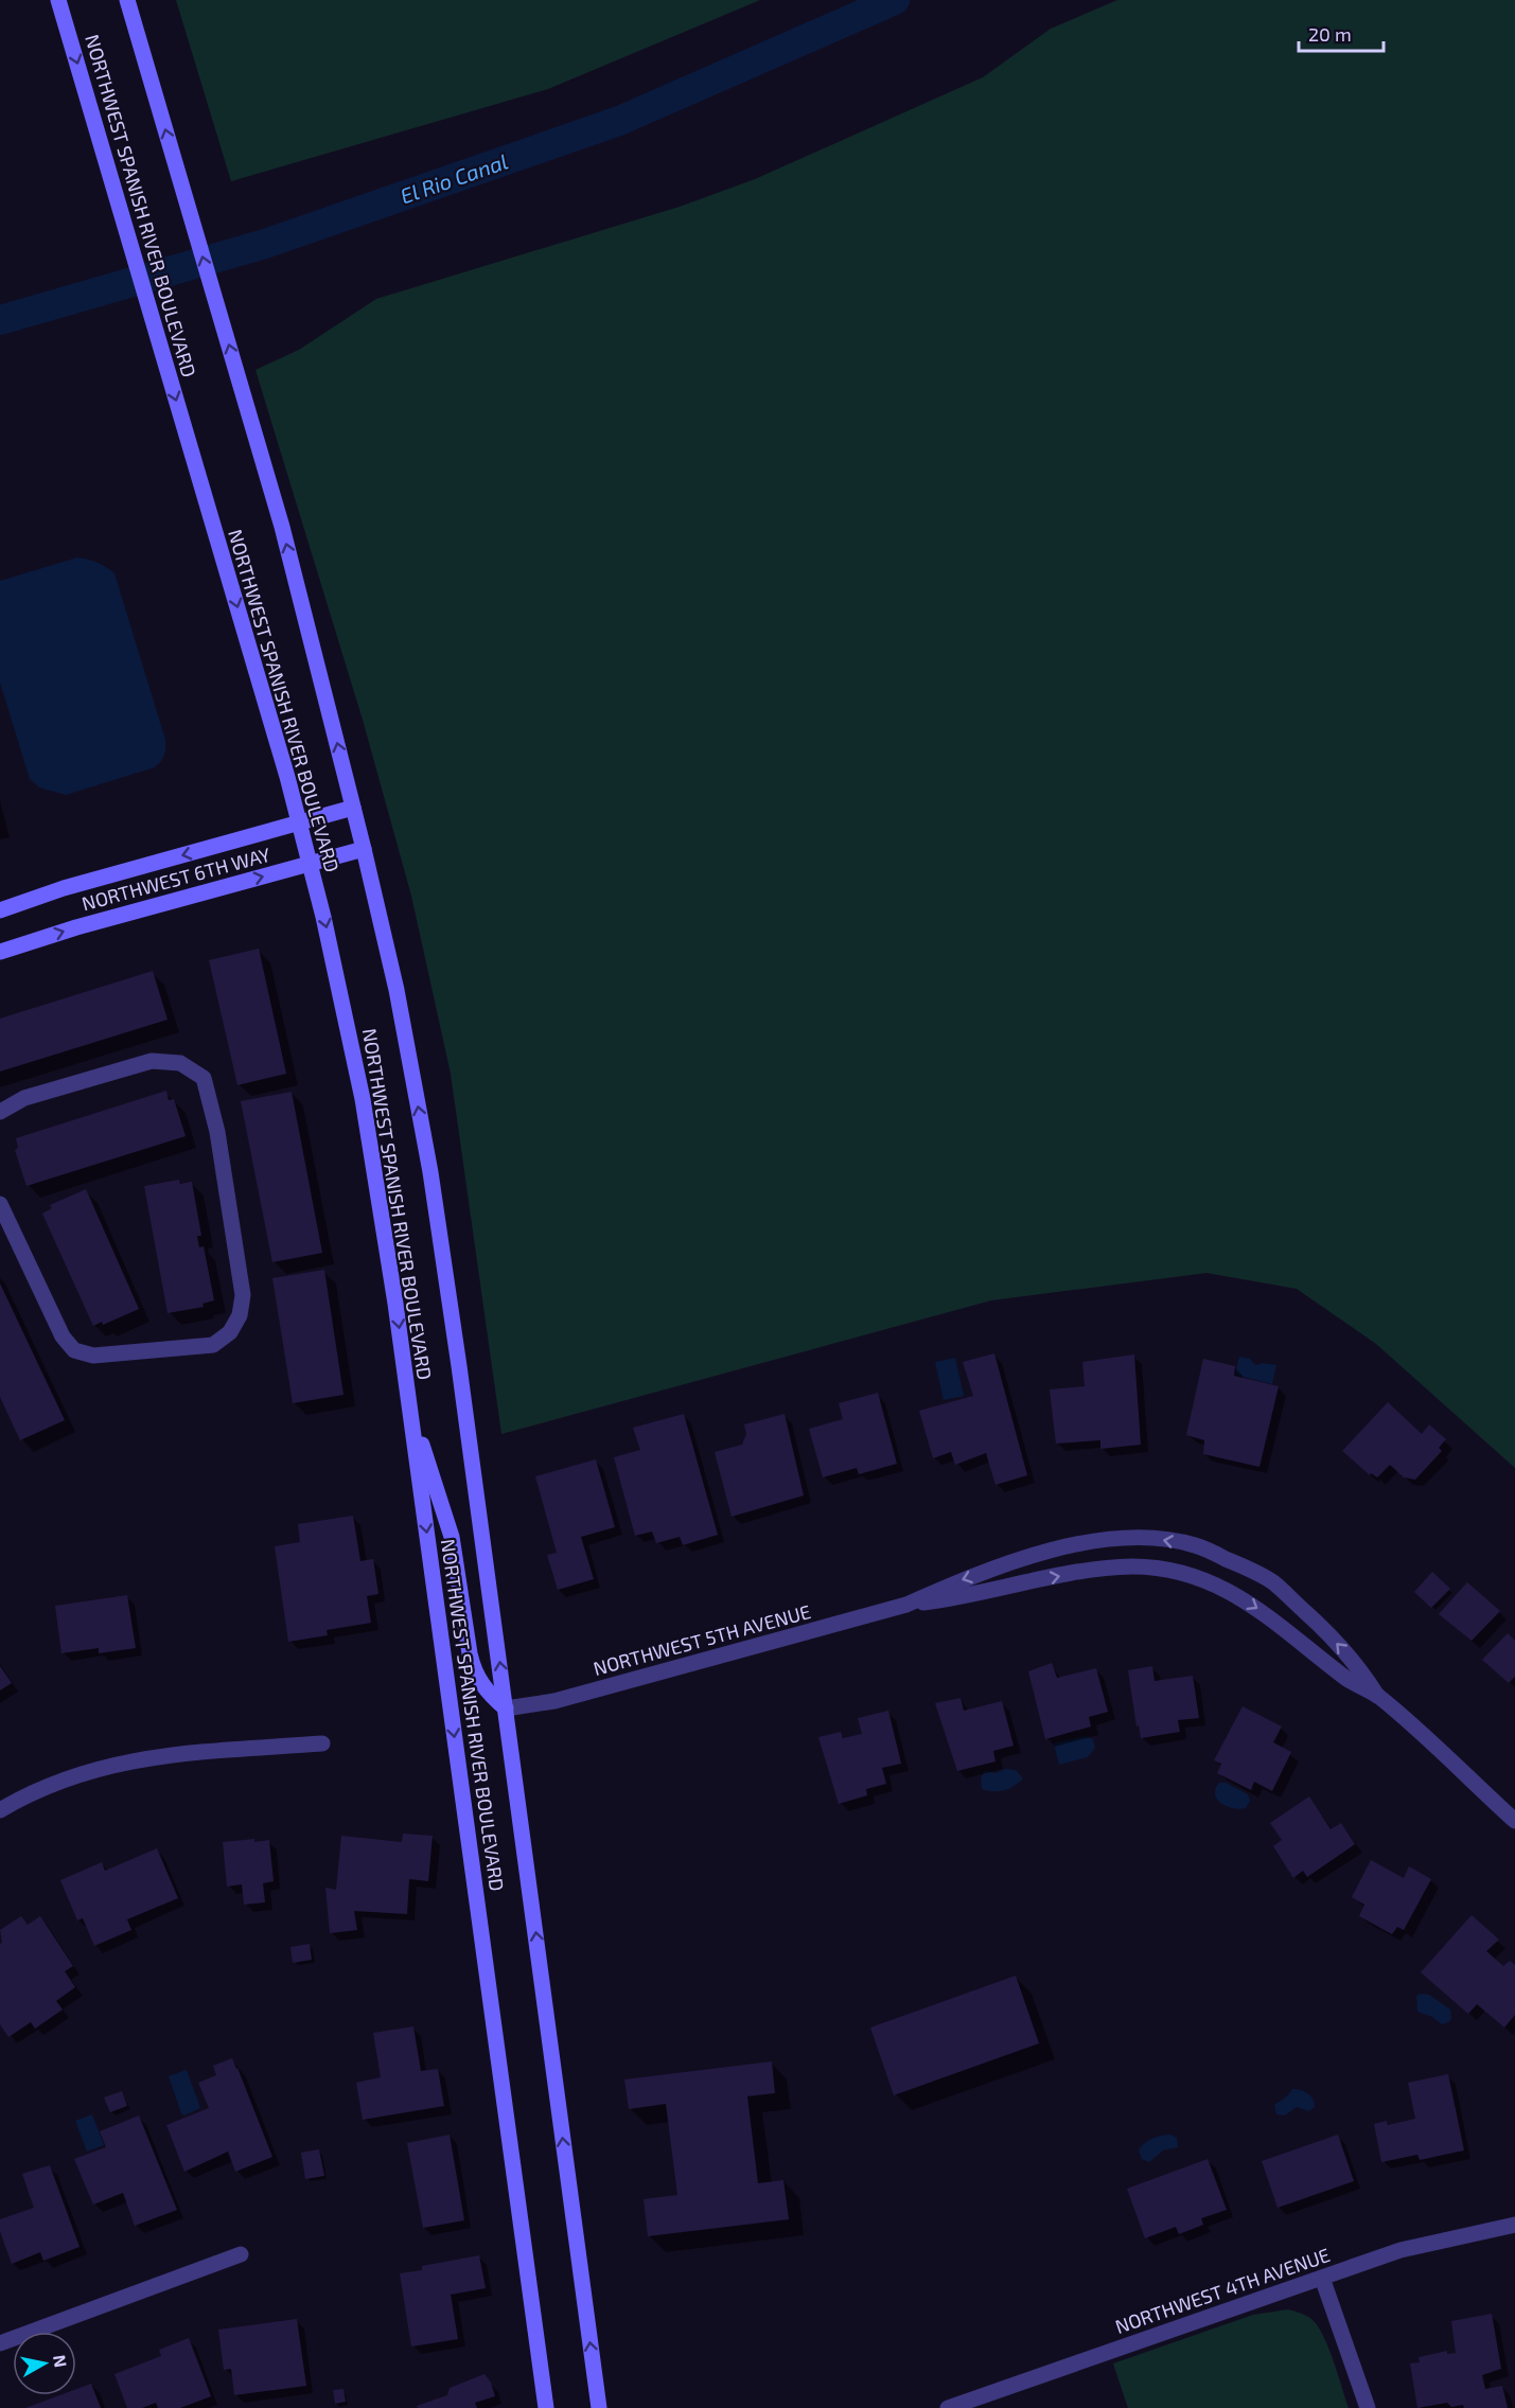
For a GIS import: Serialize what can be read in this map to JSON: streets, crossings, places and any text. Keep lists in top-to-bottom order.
{
  "streets": {
    "main road": ["NORTHWEST SPANISH RIVER BOULEVARD", "NORTHWEST 6TH WAY"],
    "street": ["NORTHWEST 5TH AVENUE", "NORTHWEST 4TH AVENUE"]
  },
  "crossings": [
    ["NORTHWEST SPANISH RIVER BOULEVARD", "NORTHWEST 6TH WAY"],
    ["NORTHWEST SPANISH RIVER BOULEVARD", "NORTHWEST 5TH AVENUE"]
  ],
  "water": ["El Rio Canal"],
  "scale_bar": "20 m",
  "north": "right"
}
